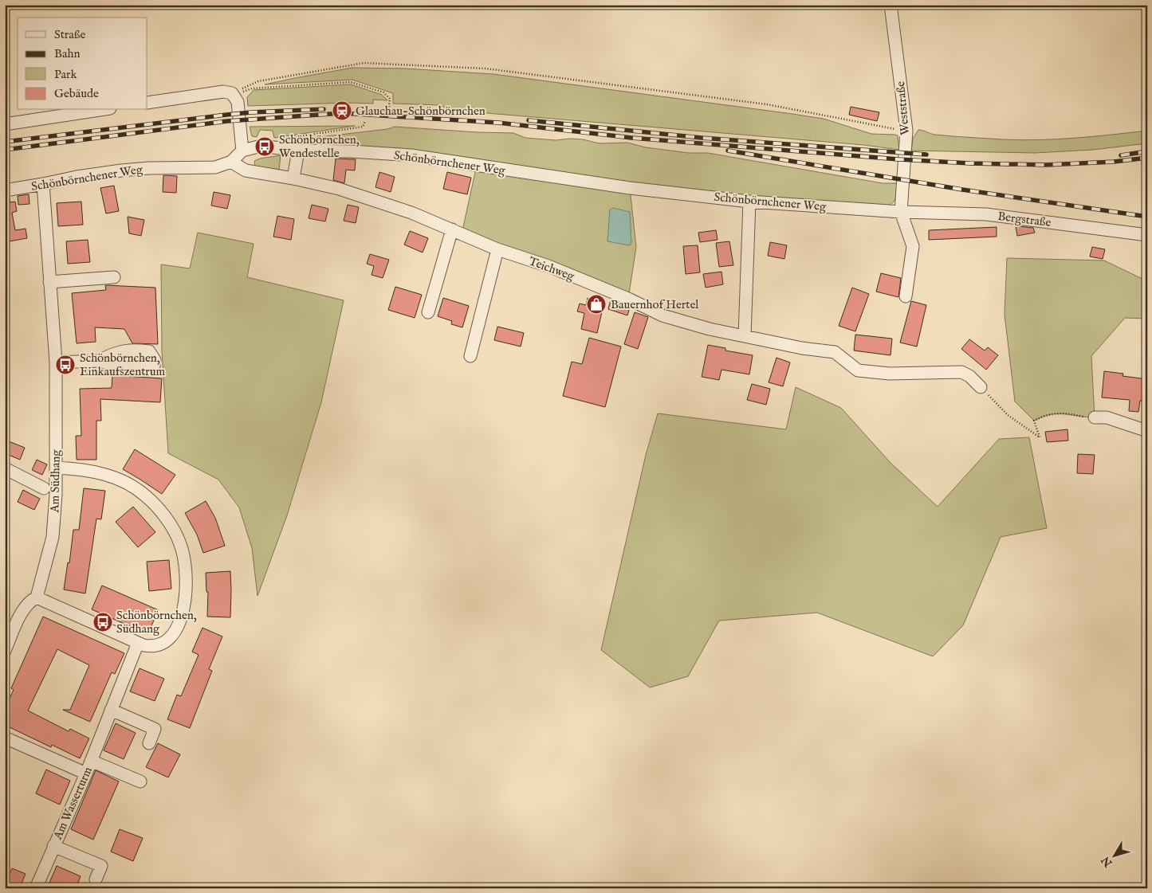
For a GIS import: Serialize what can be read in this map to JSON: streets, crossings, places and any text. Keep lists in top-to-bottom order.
{
  "streets": {
    "street": [
      "Weststraße",
      "Schönbörnchener Weg",
      "Bergstraße",
      "Teichweg",
      "Am Südhang",
      "Am Wasserturm"
    ]
  },
  "crossings": [
    ["Weststraße", "Schönbörnchener Weg"],
    ["Weststraße", "Bergstraße"],
    ["Schönbörnchener Weg", "Bergstraße"],
    ["Schönbörnchener Weg", "Teichweg"],
    ["Schönbörnchener Weg", "Am Südhang"]
  ],
  "places": {
    "station": ["Glauchau-Schönbörnchen"],
    "bus stop": ["Schönbörnchen, Wendestelle", "Schönbörnchen, Einkaufszentrum", "Schönbörnchen, Südhang"],
    "shop": ["Bauernhof Hertel"]
  },
  "legend": [
    "Straße",
    "Bahn",
    "Park",
    "Gebäude"
  ],
  "north": "bottom left"
}
